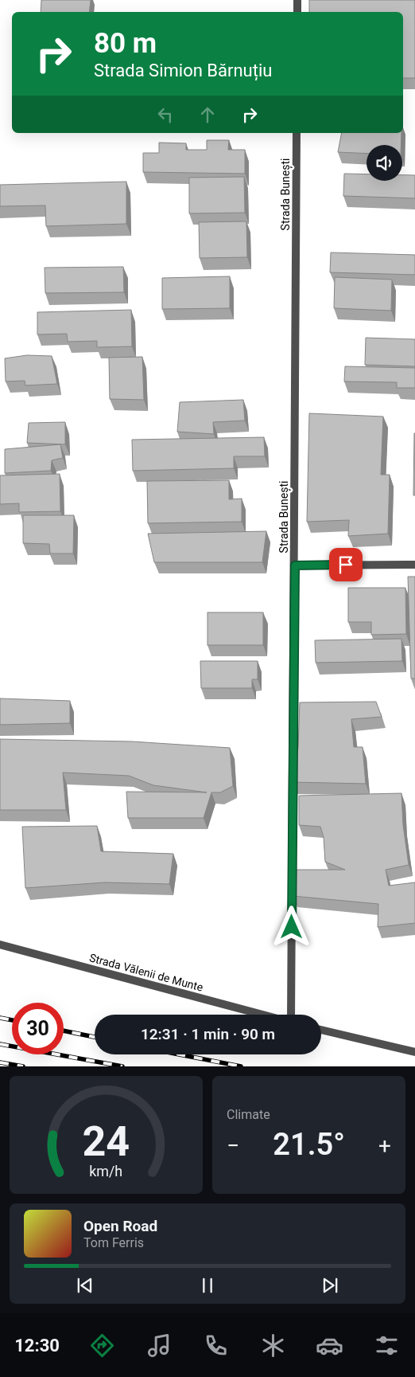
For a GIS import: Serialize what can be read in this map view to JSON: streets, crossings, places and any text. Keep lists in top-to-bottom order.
{
  "streets": {
    "street": ["Strada Bunești", "Strada Vălenii de Munte"]
  },
  "page": {
    "turn": ["80 m", "Strada Simion Bărnuțiu"],
    "limit": "30",
    "trip": "12:31 · 1 min · 90 m",
    "tile": "Climate",
    "heat": ["−", "21.5°", "+"],
    "song": ["Open Road", "Tom Ferris"],
    "tabs": "12:30",
    "gauge": ["24", "km/h"]
  }
}
